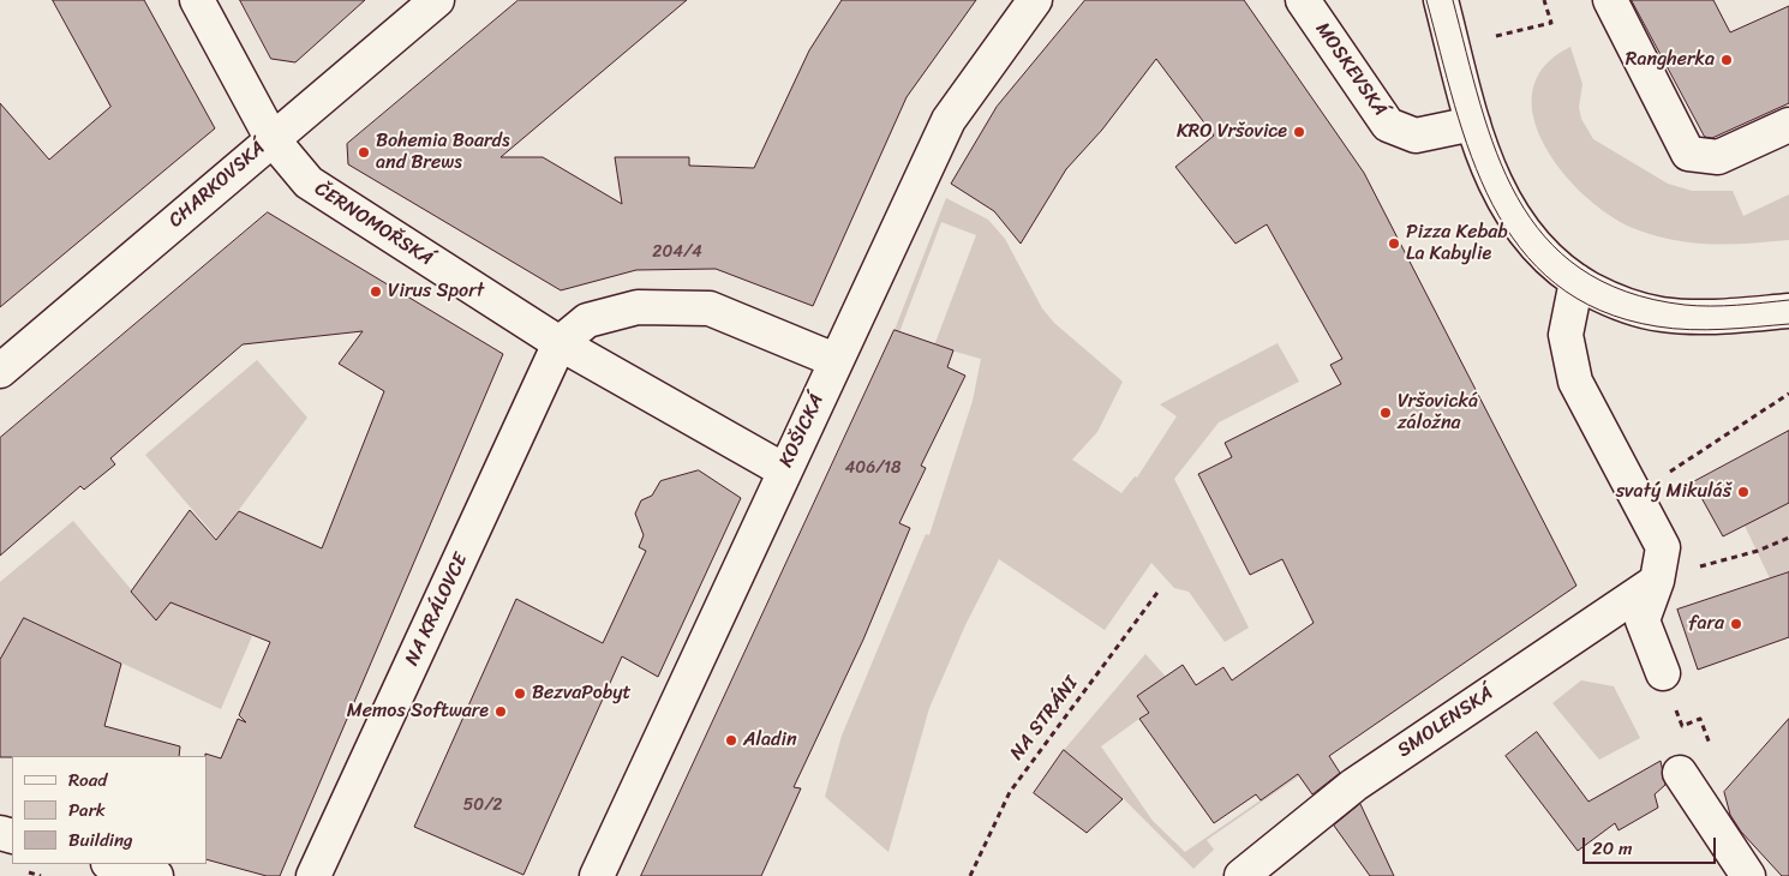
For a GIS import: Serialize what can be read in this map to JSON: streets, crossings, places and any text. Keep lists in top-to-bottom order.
{
  "streets": {
    "street": [
      "MOSKEVSKÁ",
      "CHARKOVSKÁ",
      "ČERNOMOŘSKÁ",
      "KOŠICKÁ",
      "NA KRÁLOVCE",
      "SMOLENSKÁ"
    ],
    "path": ["NA STRÁNI"]
  },
  "crossings": [
    ["CHARKOVSKÁ", "ČERNOMOŘSKÁ"],
    ["ČERNOMOŘSKÁ", "KOŠICKÁ"],
    ["ČERNOMOŘSKÁ", "NA KRÁLOVCE"]
  ],
  "places": [
    "Rangherka",
    "KRO Vršovice",
    "Bohemia Boards and Brews",
    "Pizza Kebab La Kabylie",
    "Virus Sport",
    "Vršovická záložna",
    "svatý Mikuláš",
    "fara",
    "BezvaPobyt",
    "Memos Software",
    "Aladin"
  ],
  "house_numbers": ["204/4", "406/18", "50/2"],
  "legend": ["Road", "Park", "Building"],
  "scale_bar": "20 m"
}
